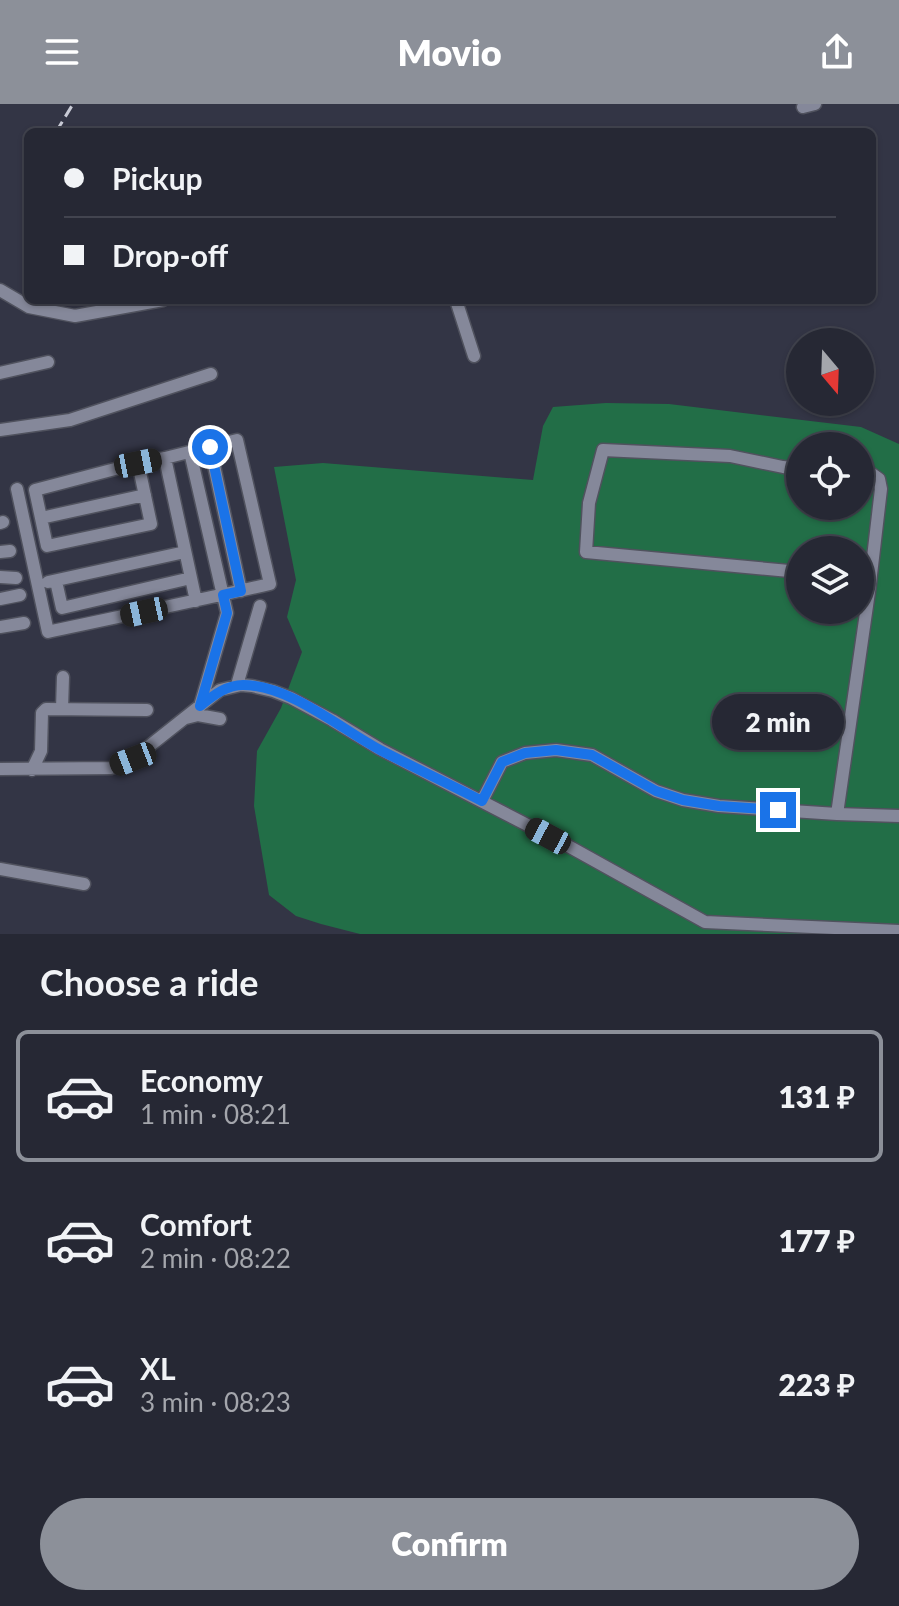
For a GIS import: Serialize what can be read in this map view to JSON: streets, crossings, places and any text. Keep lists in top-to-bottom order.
{
  "north": "bottom",
  "page": {
    "header": "Movio",
    "banner": ["Pickup", "Drop-off"],
    "bubble": "2 min",
    "heading": "Choose a ride",
    "list": [
      {
        "name": "Economy",
        "note": "1 min · 08:21",
        "value": "131 ₽"
      },
      {
        "name": "Comfort",
        "note": "2 min · 08:22",
        "value": "177 ₽"
      },
      {
        "name": "XL",
        "note": "3 min · 08:23",
        "value": "223 ₽"
      }
    ],
    "buttons": "Confirm"
  }
}
